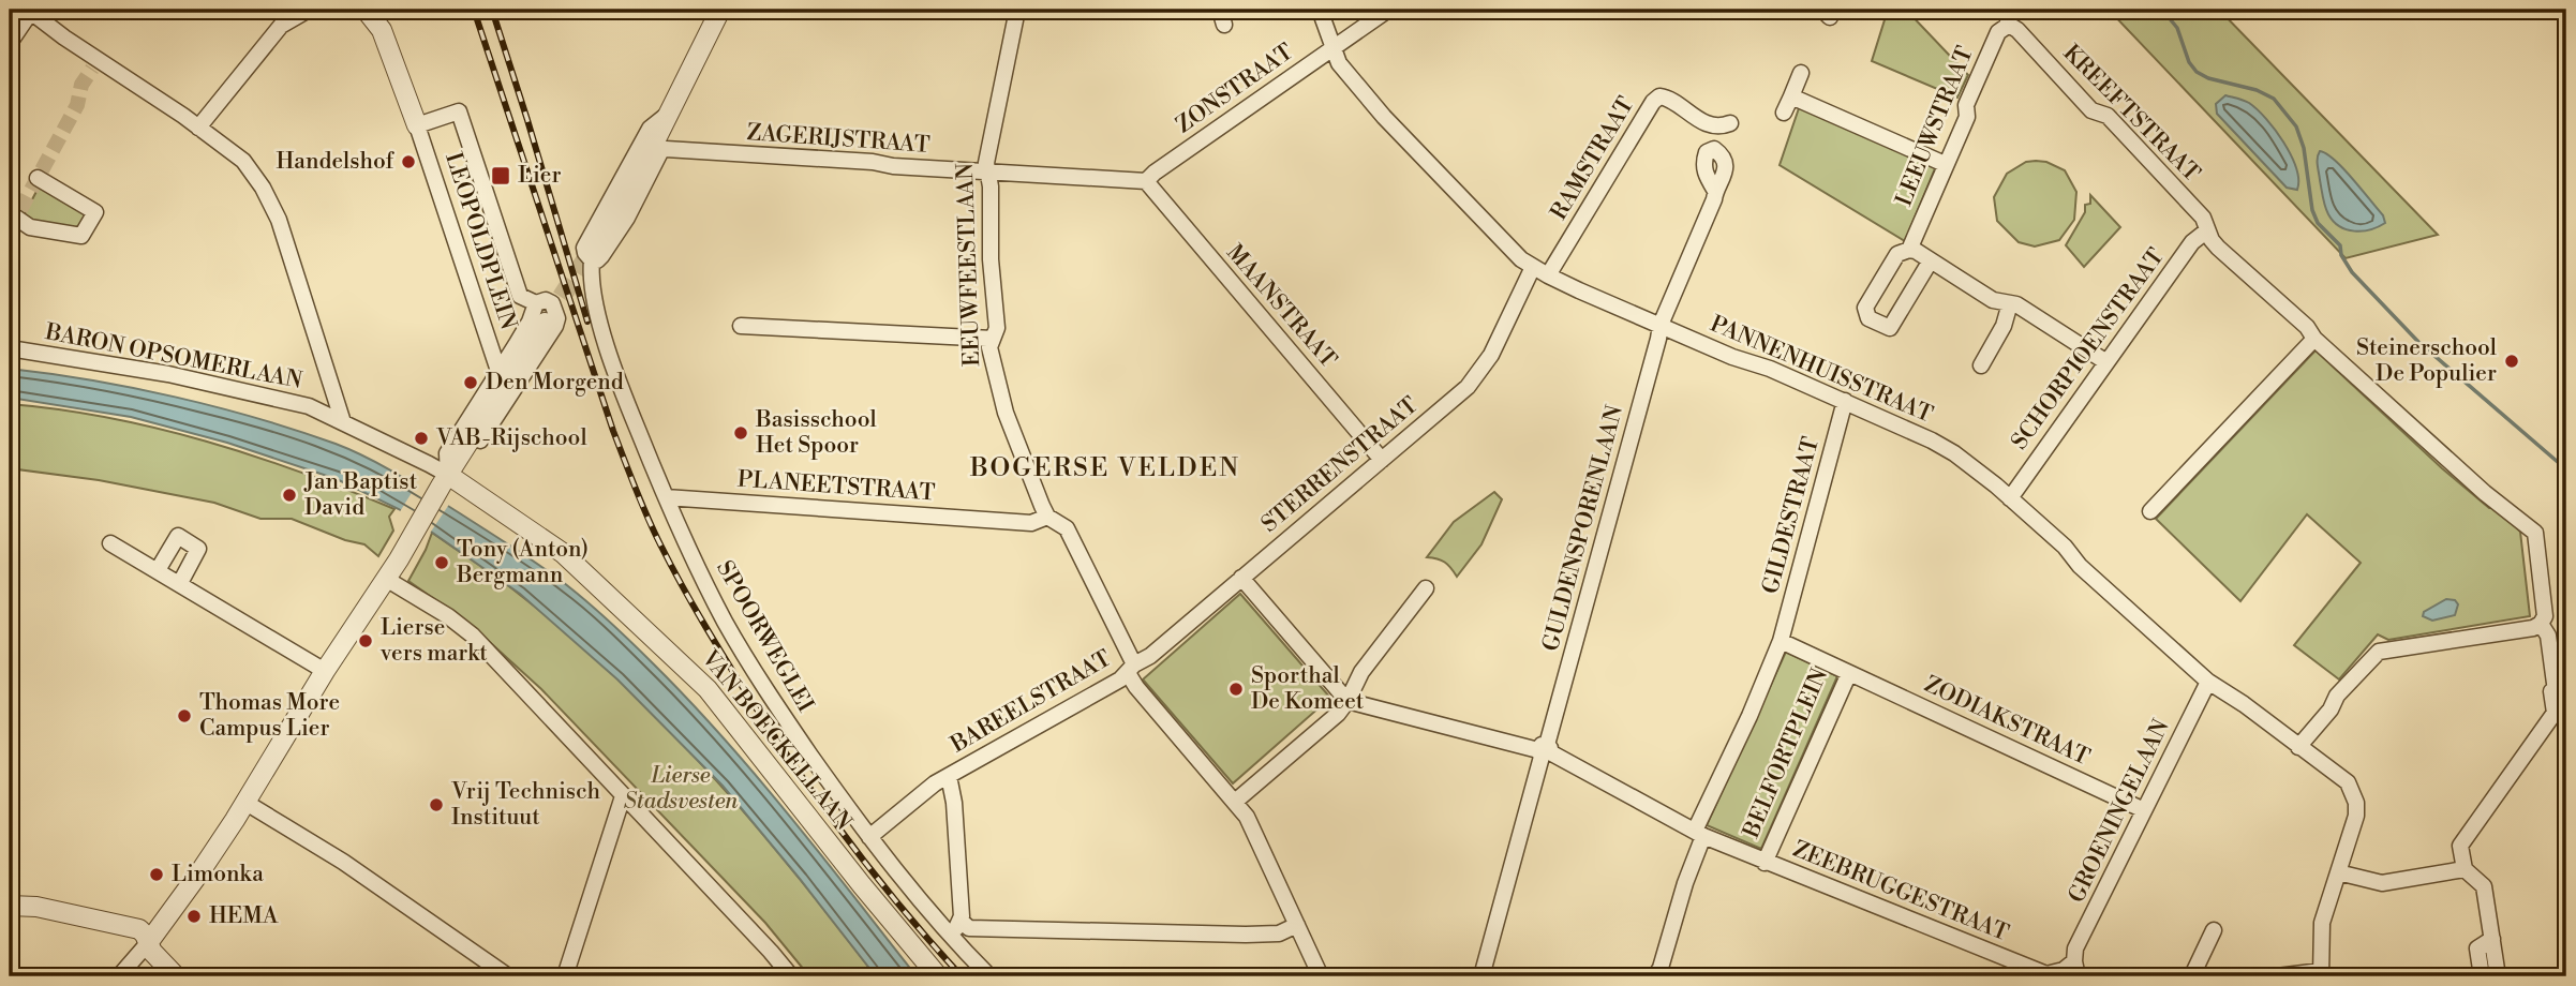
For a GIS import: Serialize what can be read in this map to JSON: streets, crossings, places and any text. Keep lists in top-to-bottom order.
{
  "streets": {
    "street": [
      "ZONSTRAAT",
      "KREEFTSTRAAT",
      "LEEUWSTRAAT",
      "ZAGERIJSTRAAT",
      "RAMSTRAAT",
      "LEOPOLDPLEIN",
      "EEUWFEESTLAAN",
      "MAANSTRAAT",
      "SCHORPIOENSTRAAT",
      "BARON OPSOMERLAAN",
      "PANNENHUISSTRAAT",
      "STERRENSTRAAT",
      "PLANEETSTRAAT",
      "GILDESTRAAT",
      "GULDENSPORENLAAN",
      "SPOORWEGLEI",
      "BAREELSTRAAT",
      "ZODIAKSTRAAT",
      "VAN BOECKELLAAN",
      "BELFORTPLEIN",
      "GROENINGELAAN",
      "ZEEBRUGGESTRAAT"
    ]
  },
  "crossings": [
    ["ZONSTRAAT", "ZAGERIJSTRAAT"],
    ["ZONSTRAAT", "MAANSTRAAT"],
    ["ZONSTRAAT", "PANNENHUISSTRAAT"],
    ["KREEFTSTRAAT", "LEEUWSTRAAT"],
    ["KREEFTSTRAAT", "SCHORPIOENSTRAAT"],
    ["ZAGERIJSTRAAT", "EEUWFEESTLAAN"],
    ["ZAGERIJSTRAAT", "MAANSTRAAT"],
    ["ZAGERIJSTRAAT", "SPOORWEGLEI"],
    ["RAMSTRAAT", "PANNENHUISSTRAAT"],
    ["LEOPOLDPLEIN", "BARON OPSOMERLAAN"],
    ["LEOPOLDPLEIN", "VAN BOECKELLAAN"],
    ["EEUWFEESTLAAN", "STERRENSTRAAT"],
    ["EEUWFEESTLAAN", "PLANEETSTRAAT"],
    ["EEUWFEESTLAAN", "BAREELSTRAAT"],
    ["MAANSTRAAT", "STERRENSTRAAT"],
    ["SCHORPIOENSTRAAT", "PANNENHUISSTRAAT"],
    ["BARON OPSOMERLAAN", "VAN BOECKELLAAN"],
    ["PANNENHUISSTRAAT", "STERRENSTRAAT"],
    ["PANNENHUISSTRAAT", "GILDESTRAAT"],
    ["PANNENHUISSTRAAT", "GULDENSPORENLAAN"],
    ["PANNENHUISSTRAAT", "GROENINGELAAN"],
    ["STERRENSTRAAT", "BAREELSTRAAT"],
    ["PLANEETSTRAAT", "SPOORWEGLEI"],
    ["GILDESTRAAT", "BELFORTPLEIN"],
    ["GULDENSPORENLAAN", "ZEEBRUGGESTRAAT"],
    ["SPOORWEGLEI", "BAREELSTRAAT"],
    ["ZODIAKSTRAAT", "BELFORTPLEIN"],
    ["ZODIAKSTRAAT", "GROENINGELAAN"],
    ["BELFORTPLEIN", "ZEEBRUGGESTRAAT"],
    ["GROENINGELAAN", "ZEEBRUGGESTRAAT"]
  ],
  "districts": ["BOGERSE VELDEN"],
  "parks": ["Lierse Stadsvesten"],
  "places": {
    "other": [
      "Handelshof",
      "Steinerschool De Populier",
      "Den Morgend",
      "Basisschool Het Spoor",
      "VAB-Rijschool",
      "Jan Baptist David",
      "Tony (Anton) Bergmann",
      "Lierse vers markt",
      "Sporthal De Komeet",
      "Thomas More Campus Lier",
      "Vrij Technisch Instituut",
      "Limonka",
      "HEMA"
    ],
    "transit": ["Lier"]
  }
}
